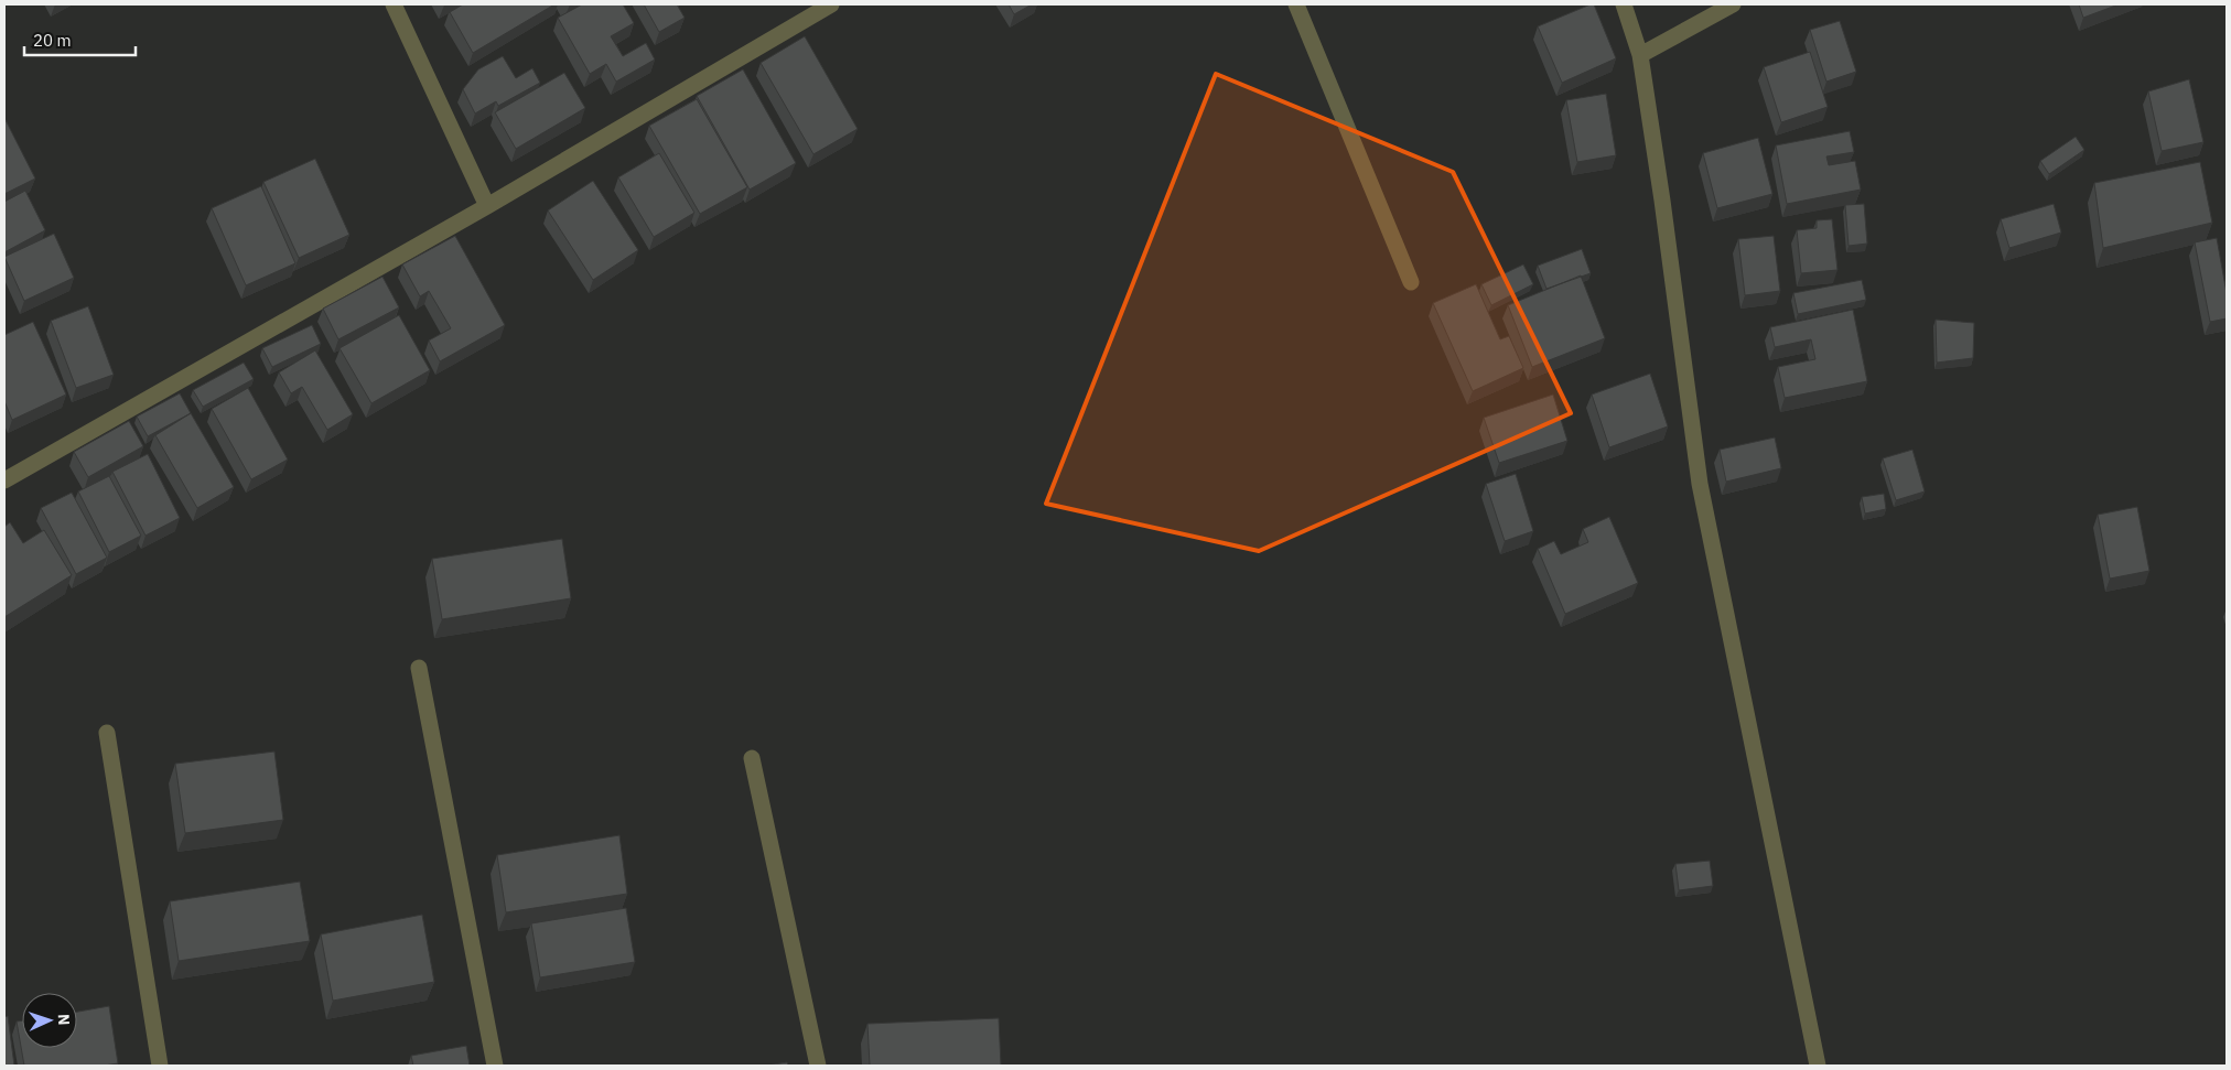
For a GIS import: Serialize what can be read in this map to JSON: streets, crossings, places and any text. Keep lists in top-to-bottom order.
{
  "scale_bar": "20 m",
  "north": "right"
}
